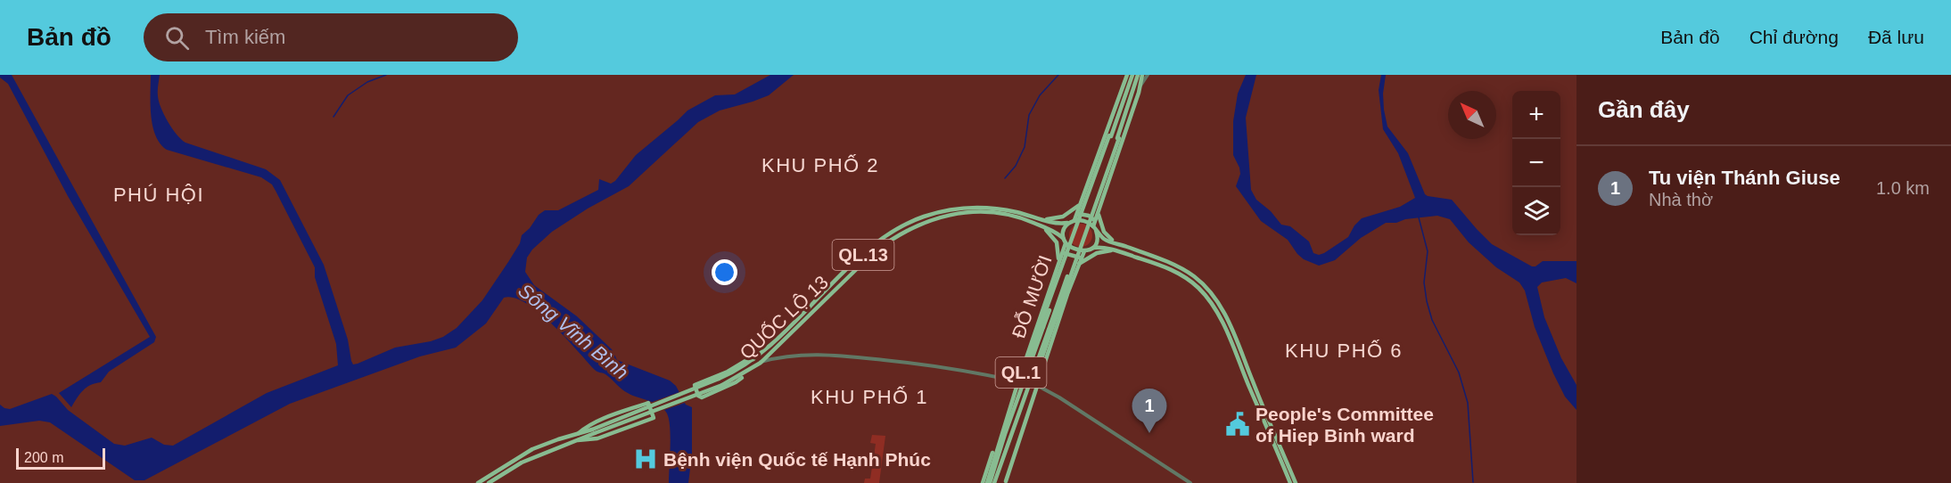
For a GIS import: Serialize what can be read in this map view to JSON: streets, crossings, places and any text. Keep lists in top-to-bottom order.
{
  "streets": {
    "highway": [
      "QL.13",
      "ĐỖ MƯỜI",
      "QUỐC LỘ 13",
      "QL.1"
    ]
  },
  "crossings": [
    ["QL.13", "ĐỖ MƯỜI"],
    ["QL.13", "QUỐC LỘ 13"],
    ["QL.13", "QL.1"],
    ["ĐỖ MƯỜI", "QUỐC LỘ 13"],
    ["ĐỖ MƯỜI", "QL.1"],
    ["QUỐC LỘ 13", "QL.1"]
  ],
  "districts": [
    "KHU PHỐ 2",
    "PHÚ HỘI",
    "KHU PHỐ 6",
    "KHU PHỐ 1"
  ],
  "water": ["Sông Vĩnh Bình"],
  "places": {
    "public building": ["People's Committee of Hiep Binh ward"],
    "hospital": ["Bệnh viện Quốc tế Hạnh Phúc"]
  },
  "scale_bar": "200 m",
  "north": "top left",
  "page": {
    "header": "Bản đồ",
    "search": "Tìm kiếm",
    "nav": ["Bản đồ", "Chỉ đường", "Đã lưu"],
    "heading": "Gần đây",
    "map_buttons": ["+", "−"],
    "list": [
      {
        "mark": "1",
        "name": "Tu viện Thánh Giuse",
        "note": "Nhà thờ",
        "value": "1.0 km"
      }
    ],
    "pins": "1",
    "scale": "200 m"
  }
}
